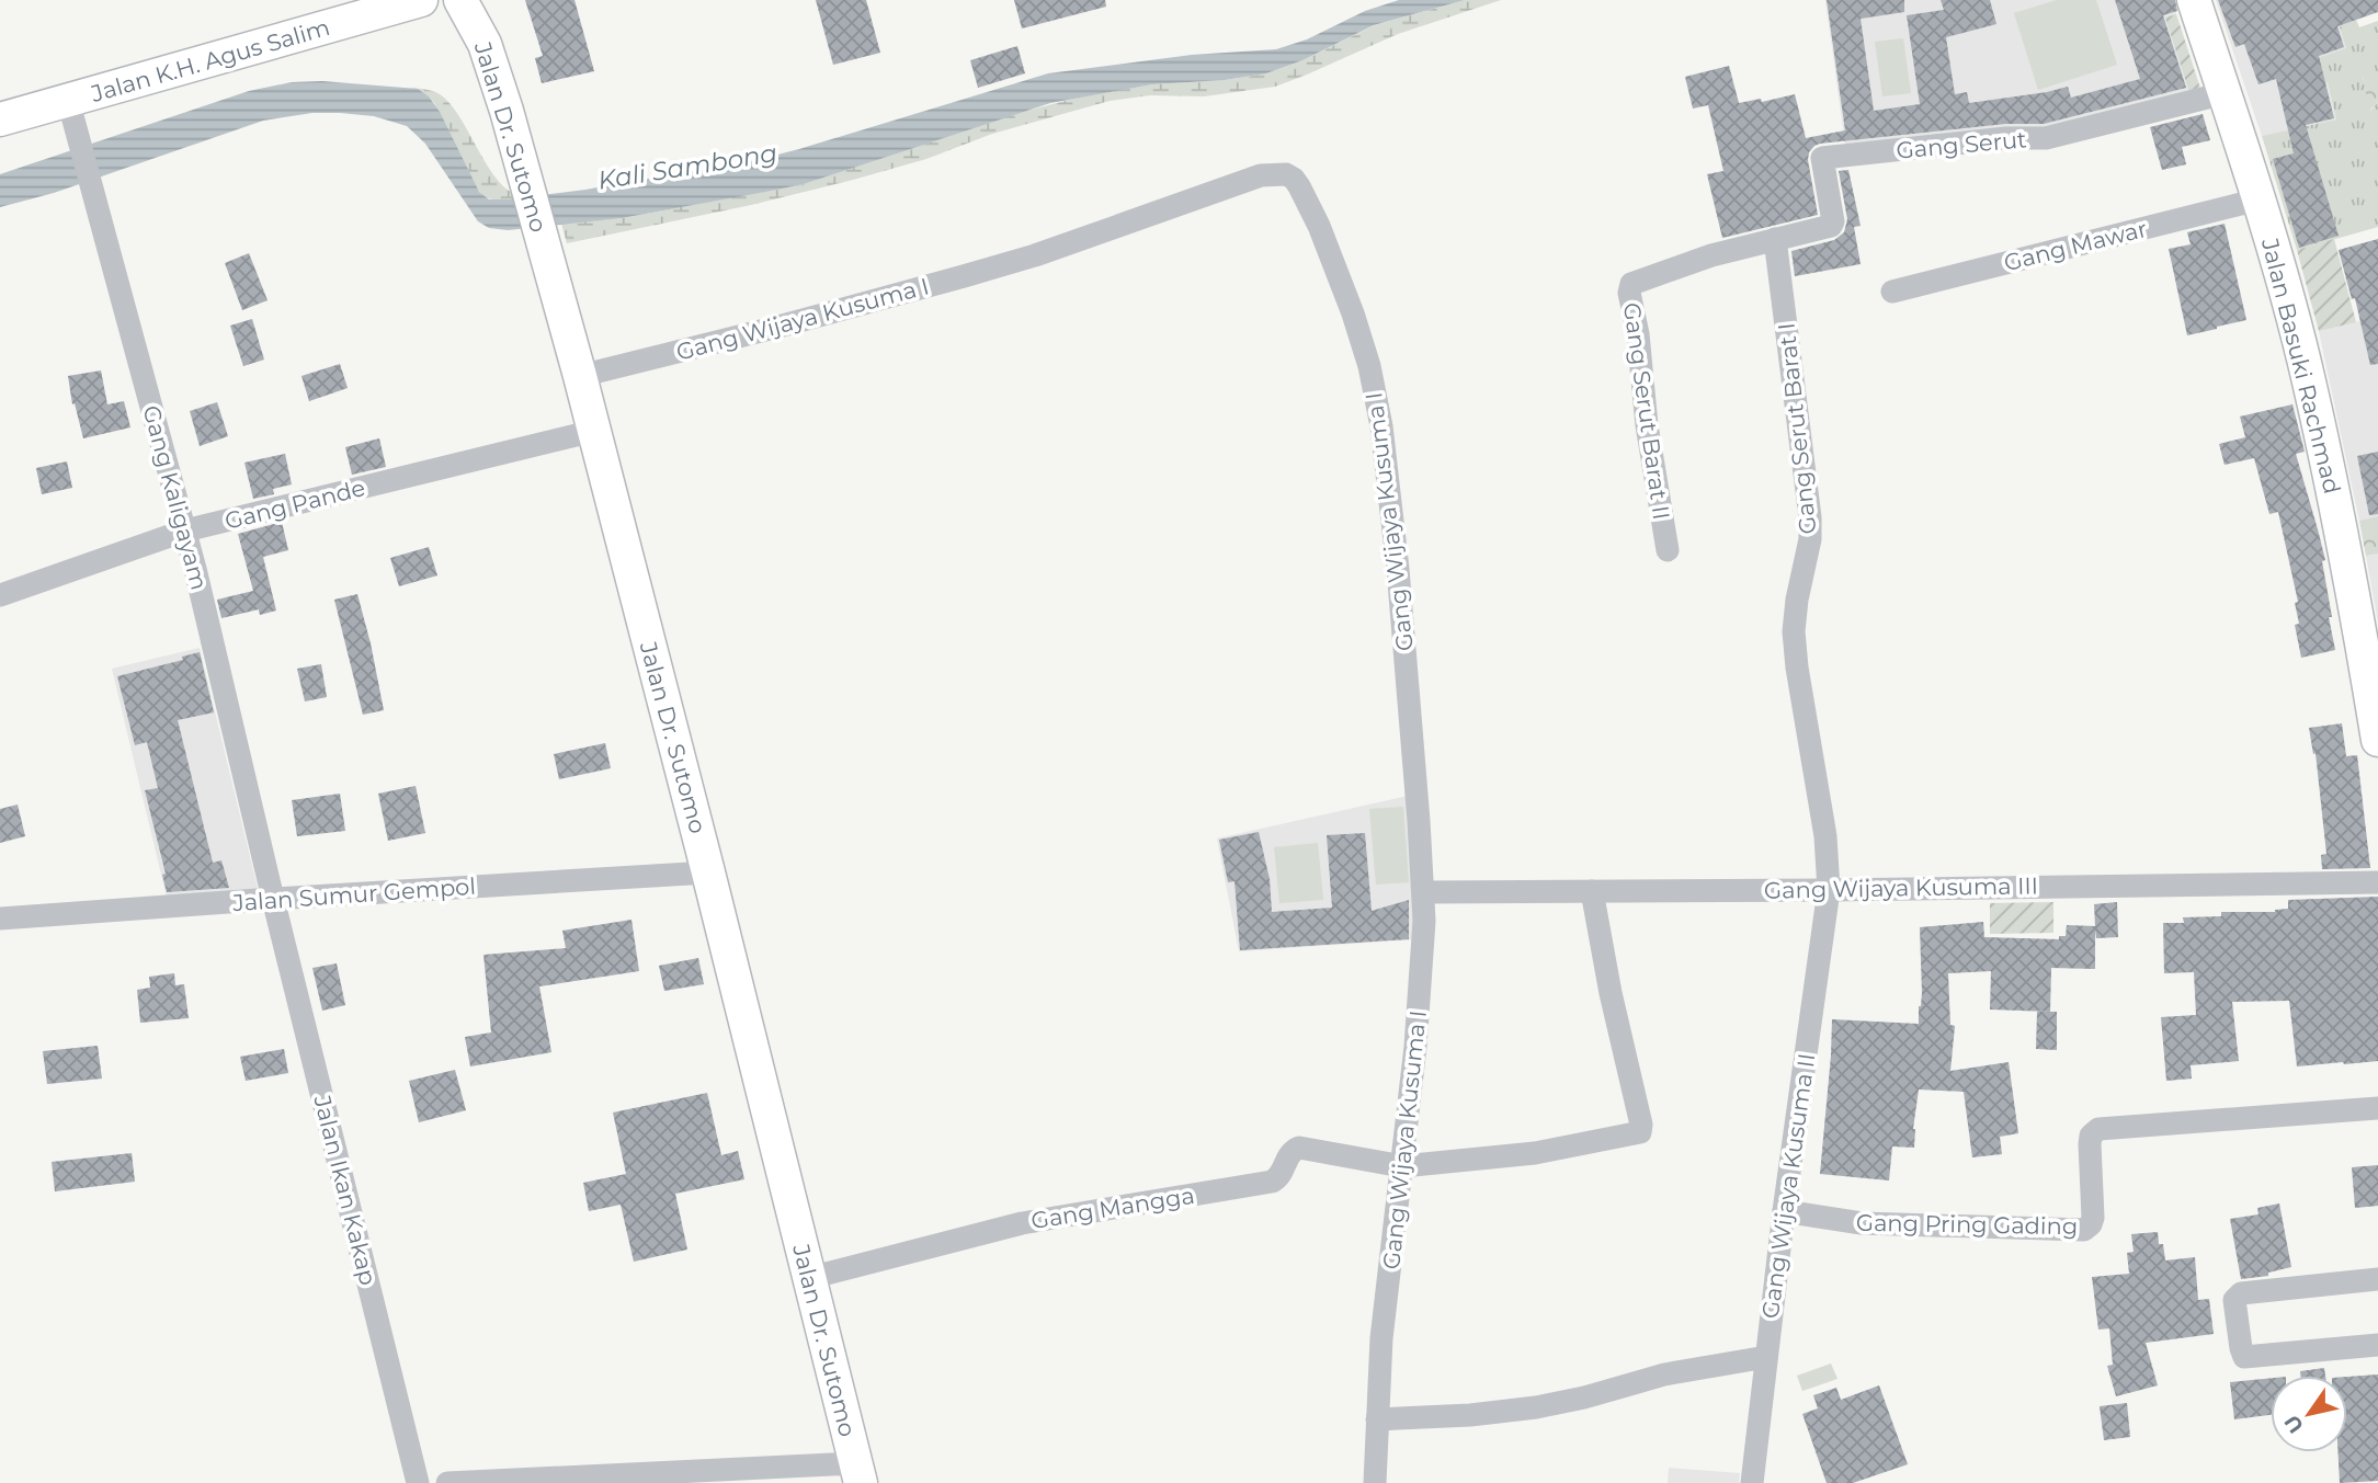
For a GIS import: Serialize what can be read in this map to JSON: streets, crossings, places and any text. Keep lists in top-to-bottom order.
{
  "streets": {
    "main road": ["Jalan K.H. Agus Salim", "Jalan Dr. Sutomo", "Jalan Basuki Rachmad"],
    "street": [
      "Gang Serut",
      "Gang Mawar",
      "Gang Wijaya Kusuma I",
      "Gang Serut Barat II",
      "Gang Serut Barat I",
      "Gang Kaligayam",
      "Gang Pande",
      "Gang Wijaya Kusuma III",
      "Jalan Sumur Gempol",
      "Gang Wijaya Kusuma II",
      "Jalan Ikan Kakap",
      "Gang Mangga",
      "Gang Pring Gading"
    ]
  },
  "crossings": [
    ["Jalan K.H. Agus Salim", "Gang Kaligayam"],
    ["Jalan Dr. Sutomo", "Gang Wijaya Kusuma I"],
    ["Jalan Dr. Sutomo", "Gang Pande"],
    ["Jalan Dr. Sutomo", "Jalan Sumur Gempol"],
    ["Jalan Dr. Sutomo", "Gang Mangga"],
    ["Gang Serut", "Jalan Basuki Rachmad"],
    ["Gang Serut", "Gang Serut Barat II"],
    ["Gang Serut", "Gang Serut Barat I"],
    ["Gang Mawar", "Jalan Basuki Rachmad"],
    ["Gang Wijaya Kusuma I", "Gang Wijaya Kusuma III"],
    ["Gang Wijaya Kusuma I", "Gang Mangga"],
    ["Gang Serut Barat II", "Gang Serut Barat I"],
    ["Gang Serut Barat I", "Gang Wijaya Kusuma III"],
    ["Gang Serut Barat I", "Gang Wijaya Kusuma II"],
    ["Gang Kaligayam", "Gang Pande"],
    ["Gang Kaligayam", "Jalan Sumur Gempol"],
    ["Gang Kaligayam", "Jalan Ikan Kakap"],
    ["Gang Wijaya Kusuma III", "Gang Wijaya Kusuma II"],
    ["Jalan Sumur Gempol", "Jalan Ikan Kakap"],
    ["Gang Wijaya Kusuma II", "Gang Pring Gading"]
  ],
  "water": ["Kali Sambong"],
  "north": "bottom left"
}
